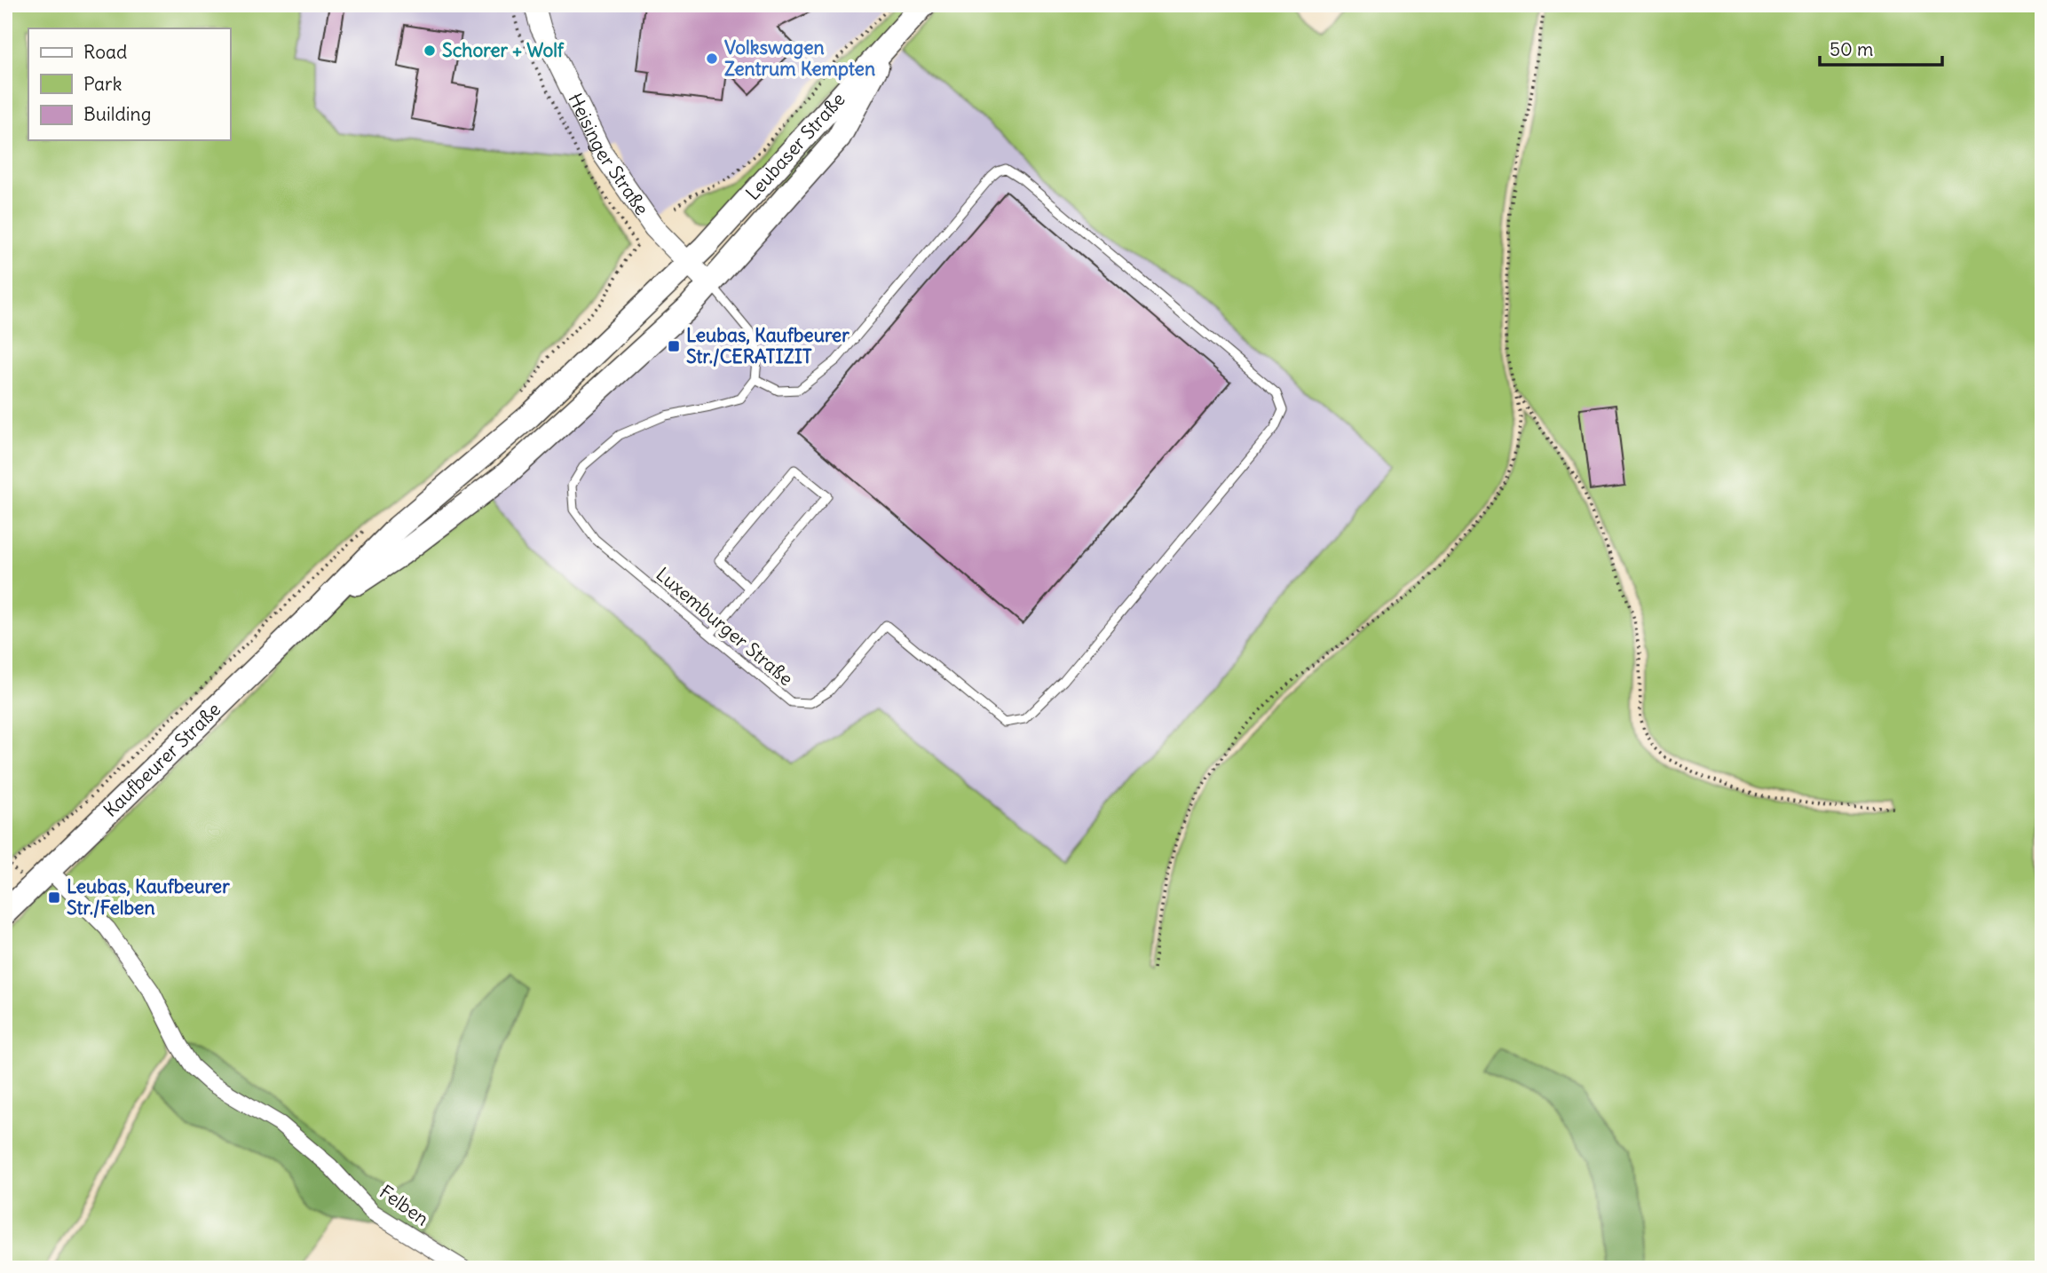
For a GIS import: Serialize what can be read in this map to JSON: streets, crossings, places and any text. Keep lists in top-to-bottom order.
{
  "streets": {
    "main road": ["Leubaser Straße", "Kaufbeurer Straße"],
    "street": ["Heisinger Straße", "Felben"],
    "lane": ["Luxemburger Straße"]
  },
  "crossings": [
    ["Leubaser Straße", "Heisinger Straße"],
    ["Leubaser Straße", "Kaufbeurer Straße"],
    ["Kaufbeurer Straße", "Felben"]
  ],
  "places": {
    "other": ["Schorer + Wolf", "Volkswagen Zentrum Kempten"],
    "transit": ["Leubas, Kaufbeurer Str./CERATIZIT", "Leubas, Kaufbeurer Str./Felben"]
  },
  "legend": ["Road", "Park", "Building"],
  "scale_bar": "50 m"
}
